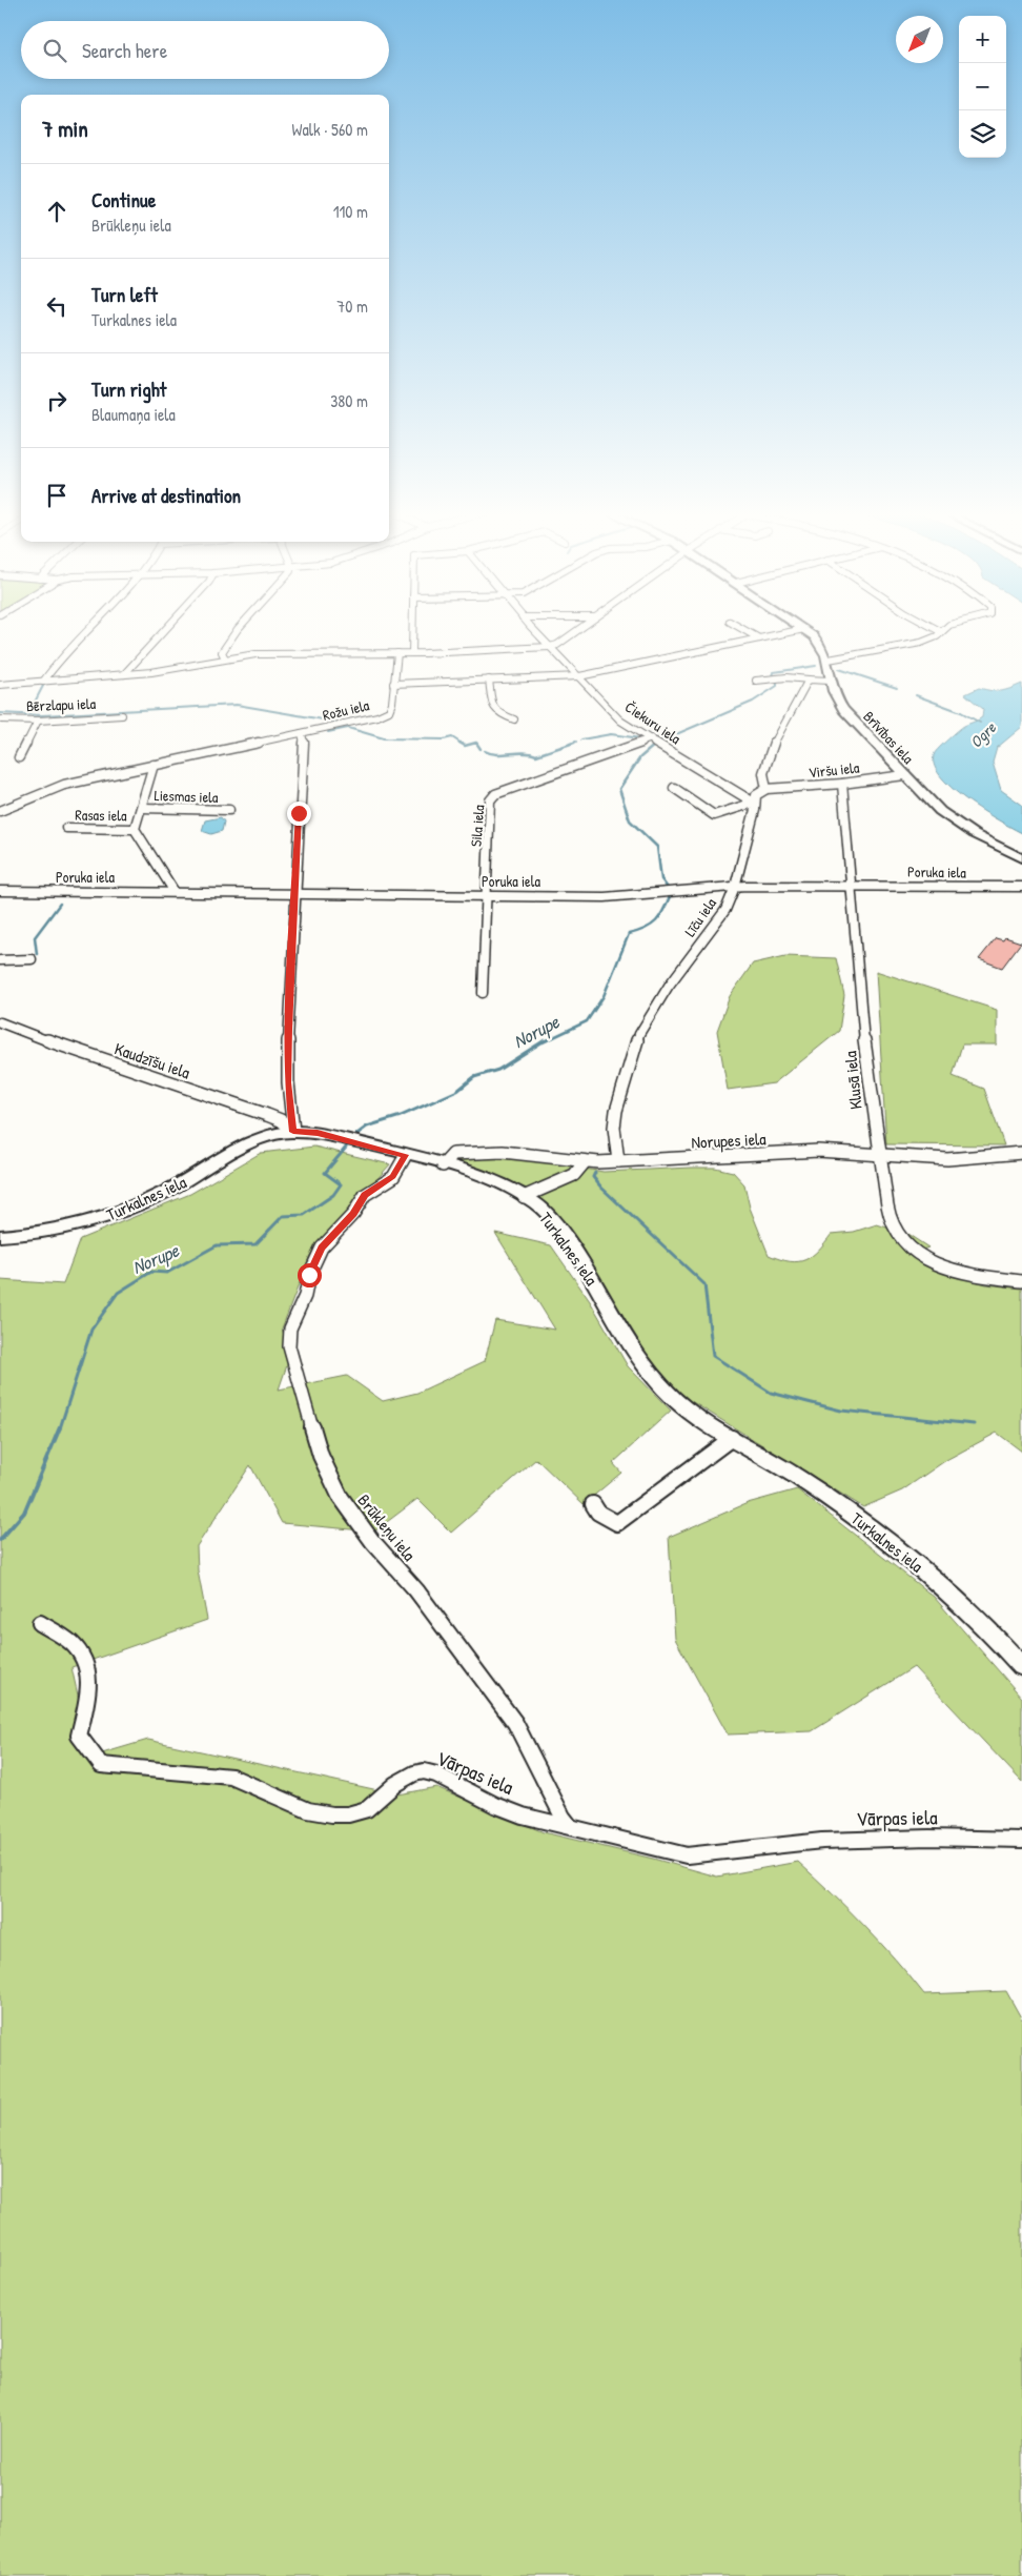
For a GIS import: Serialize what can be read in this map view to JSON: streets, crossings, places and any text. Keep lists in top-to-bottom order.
{
  "streets": {
    "main road": ["Brīvības iela", "Turkalnes iela"],
    "street": [
      "Bērzlapu iela",
      "Rožu iela",
      "Čiekuru iela",
      "Viršu iela",
      "Liesmas iela",
      "Rasas iela",
      "Sila iela",
      "Poruka iela",
      "Līču iela",
      "Kaudzīšu iela",
      "Klusā iela",
      "Norupes iela",
      "Brūkleņu iela",
      "Vārpas iela"
    ]
  },
  "crossings": [
    ["Čiekuru iela", "Sila iela"],
    ["Čiekuru iela", "Līču iela"],
    ["Brīvības iela", "Viršu iela"],
    ["Viršu iela", "Klusā iela"],
    ["Sila iela", "Poruka iela"],
    ["Poruka iela", "Līču iela"],
    ["Poruka iela", "Klusā iela"],
    ["Līču iela", "Norupes iela"],
    ["Kaudzīšu iela", "Turkalnes iela"],
    ["Klusā iela", "Norupes iela"],
    ["Norupes iela", "Turkalnes iela"],
    ["Turkalnes iela", "Brūkleņu iela"],
    ["Brūkleņu iela", "Vārpas iela"]
  ],
  "water": ["Ogre", "Norupe"],
  "north": "bottom left",
  "page": {
    "map_buttons": ["+", "−"],
    "search": "Search here",
    "heading": ["7 min", "Walk · 560 m"],
    "list": [
      ["Continue", "Brūkleņu iela", "110 m"],
      ["Turn left", "Turkalnes iela", "70 m"],
      ["Turn right", "Blaumaņa iela", "380 m"],
      "Arrive at destination"
    ]
  }
}
